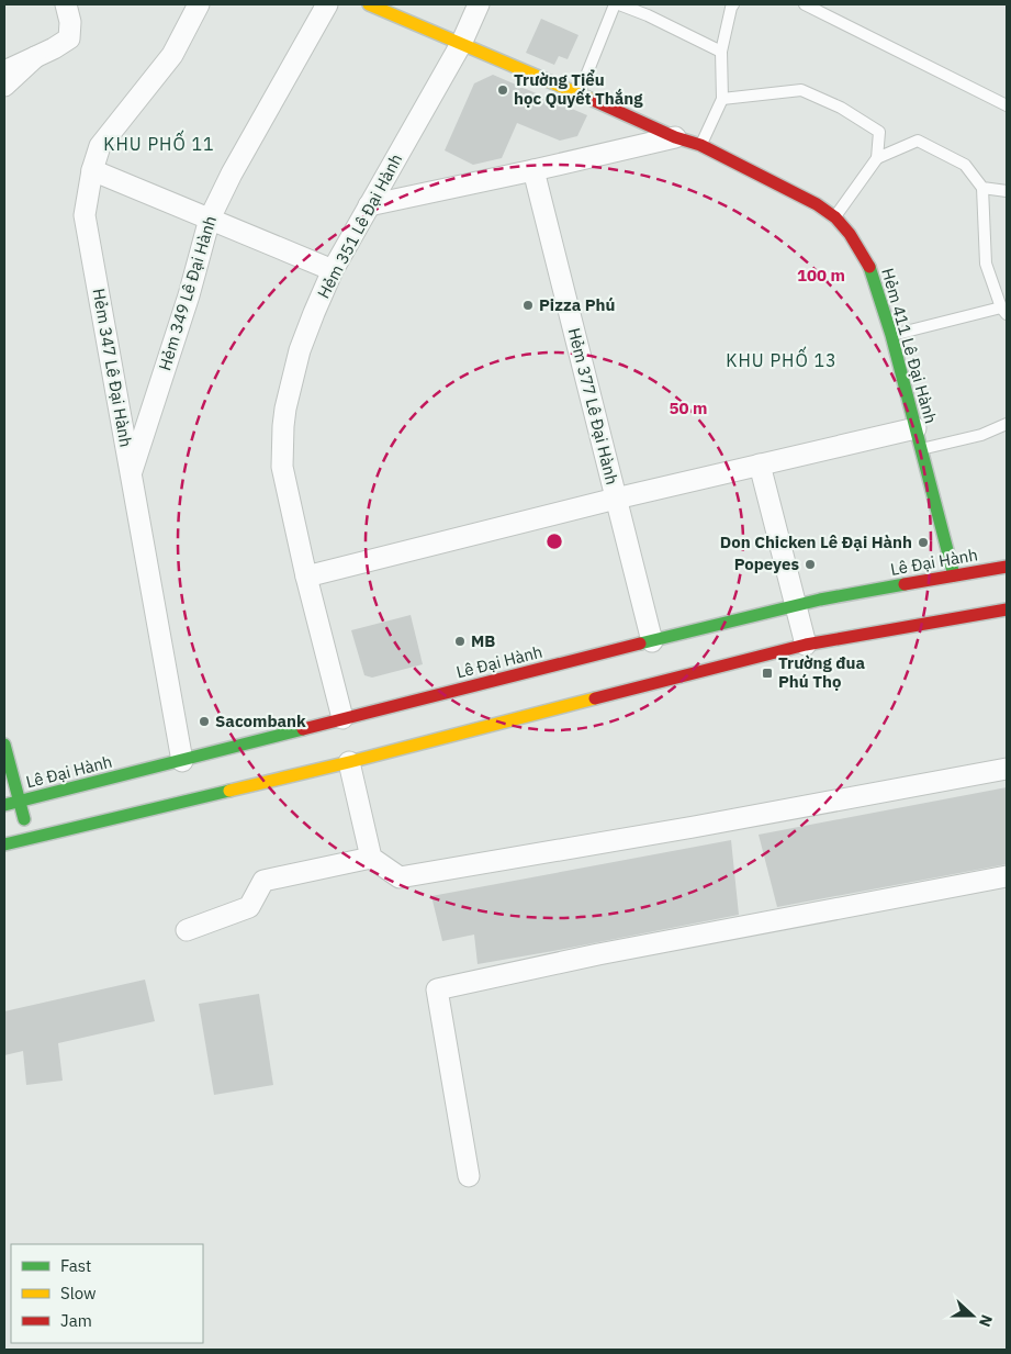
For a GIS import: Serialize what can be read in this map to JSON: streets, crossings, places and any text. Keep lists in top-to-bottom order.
{
  "streets": {
    "main road": ["Hẻm 411 Lê Đại Hành", "Lê Đại Hành"],
    "street": [
      "Hẻm 351 Lê Đại Hành",
      "Hẻm 349 Lê Đại Hành",
      "Hẻm 347 Lê Đại Hành",
      "Hẻm 377 Lê Đại Hành"
    ]
  },
  "crossings": [
    ["Hẻm 351 Lê Đại Hành", "Hẻm 411 Lê Đại Hành"],
    ["Hẻm 351 Lê Đại Hành", "Lê Đại Hành"],
    ["Hẻm 349 Lê Đại Hành", "Hẻm 347 Lê Đại Hành"],
    ["Hẻm 411 Lê Đại Hành", "Lê Đại Hành"],
    ["Hẻm 347 Lê Đại Hành", "Lê Đại Hành"],
    ["Hẻm 377 Lê Đại Hành", "Lê Đại Hành"]
  ],
  "districts": ["KHU PHỐ 11", "KHU PHỐ 13"],
  "places": {
    "other": [
      "Trường Tiểu học Quyết Thắng",
      "Pizza Phú",
      "Don Chicken Lê Đại Hành",
      "Popeyes",
      "MB",
      "Sacombank"
    ],
    "transit": ["Trường đua Phú Thọ"]
  },
  "legend": ["Fast", "Slow", "Jam"],
  "north": "right",
  "rings": ["100 m", "50 m"]
}
